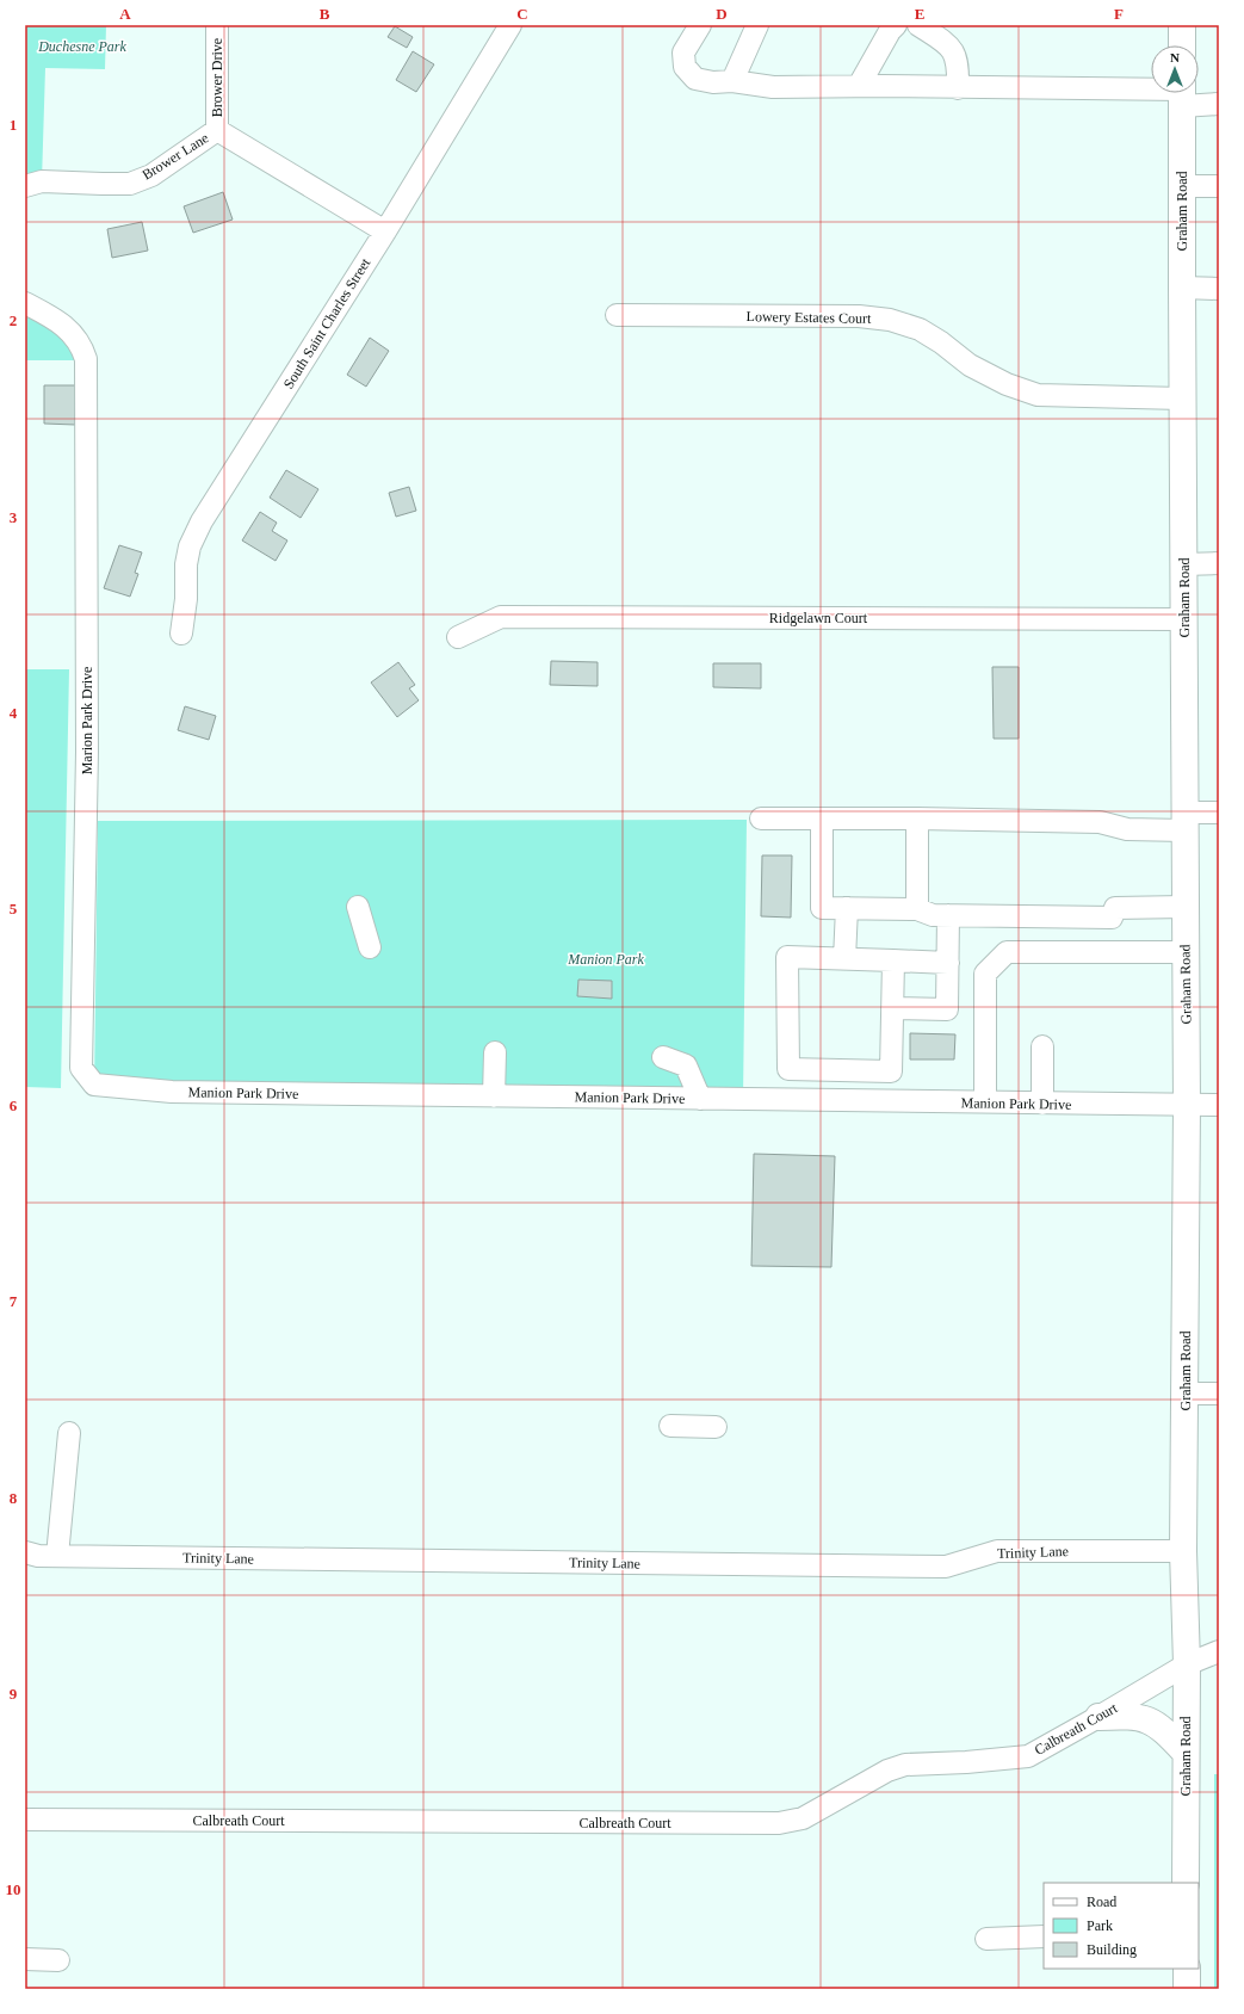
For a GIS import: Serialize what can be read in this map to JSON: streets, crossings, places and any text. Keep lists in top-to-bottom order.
{
  "streets": {
    "main road": ["Graham Road"],
    "street": [
      "Brower Drive",
      "Brower Lane",
      "Lowery Estates Court",
      "South Saint Charles Street",
      "Ridgelawn Court",
      "Marion Park Drive",
      "Manion Park Drive",
      "Trinity Lane",
      "Calbreath Court"
    ]
  },
  "crossings": [
    ["Brower Drive", "Brower Lane"],
    ["Brower Lane", "South Saint Charles Street"],
    ["Graham Road", "Lowery Estates Court"],
    ["Graham Road", "Ridgelawn Court"],
    ["Graham Road", "Manion Park Drive"],
    ["Graham Road", "Trinity Lane"],
    ["Graham Road", "Calbreath Court"],
    ["Marion Park Drive", "Manion Park Drive"]
  ],
  "parks": ["Duchesne Park", "Manion Park"],
  "legend": ["Road", "Park", "Building"],
  "north": "top",
  "grid": {
    "columns": [
      "A",
      "B",
      "C",
      "D",
      "E",
      "F"
    ],
    "rows": [
      "1",
      "2",
      "3",
      "4",
      "5",
      "6",
      "7",
      "8",
      "9",
      "10"
    ]
  }
}
